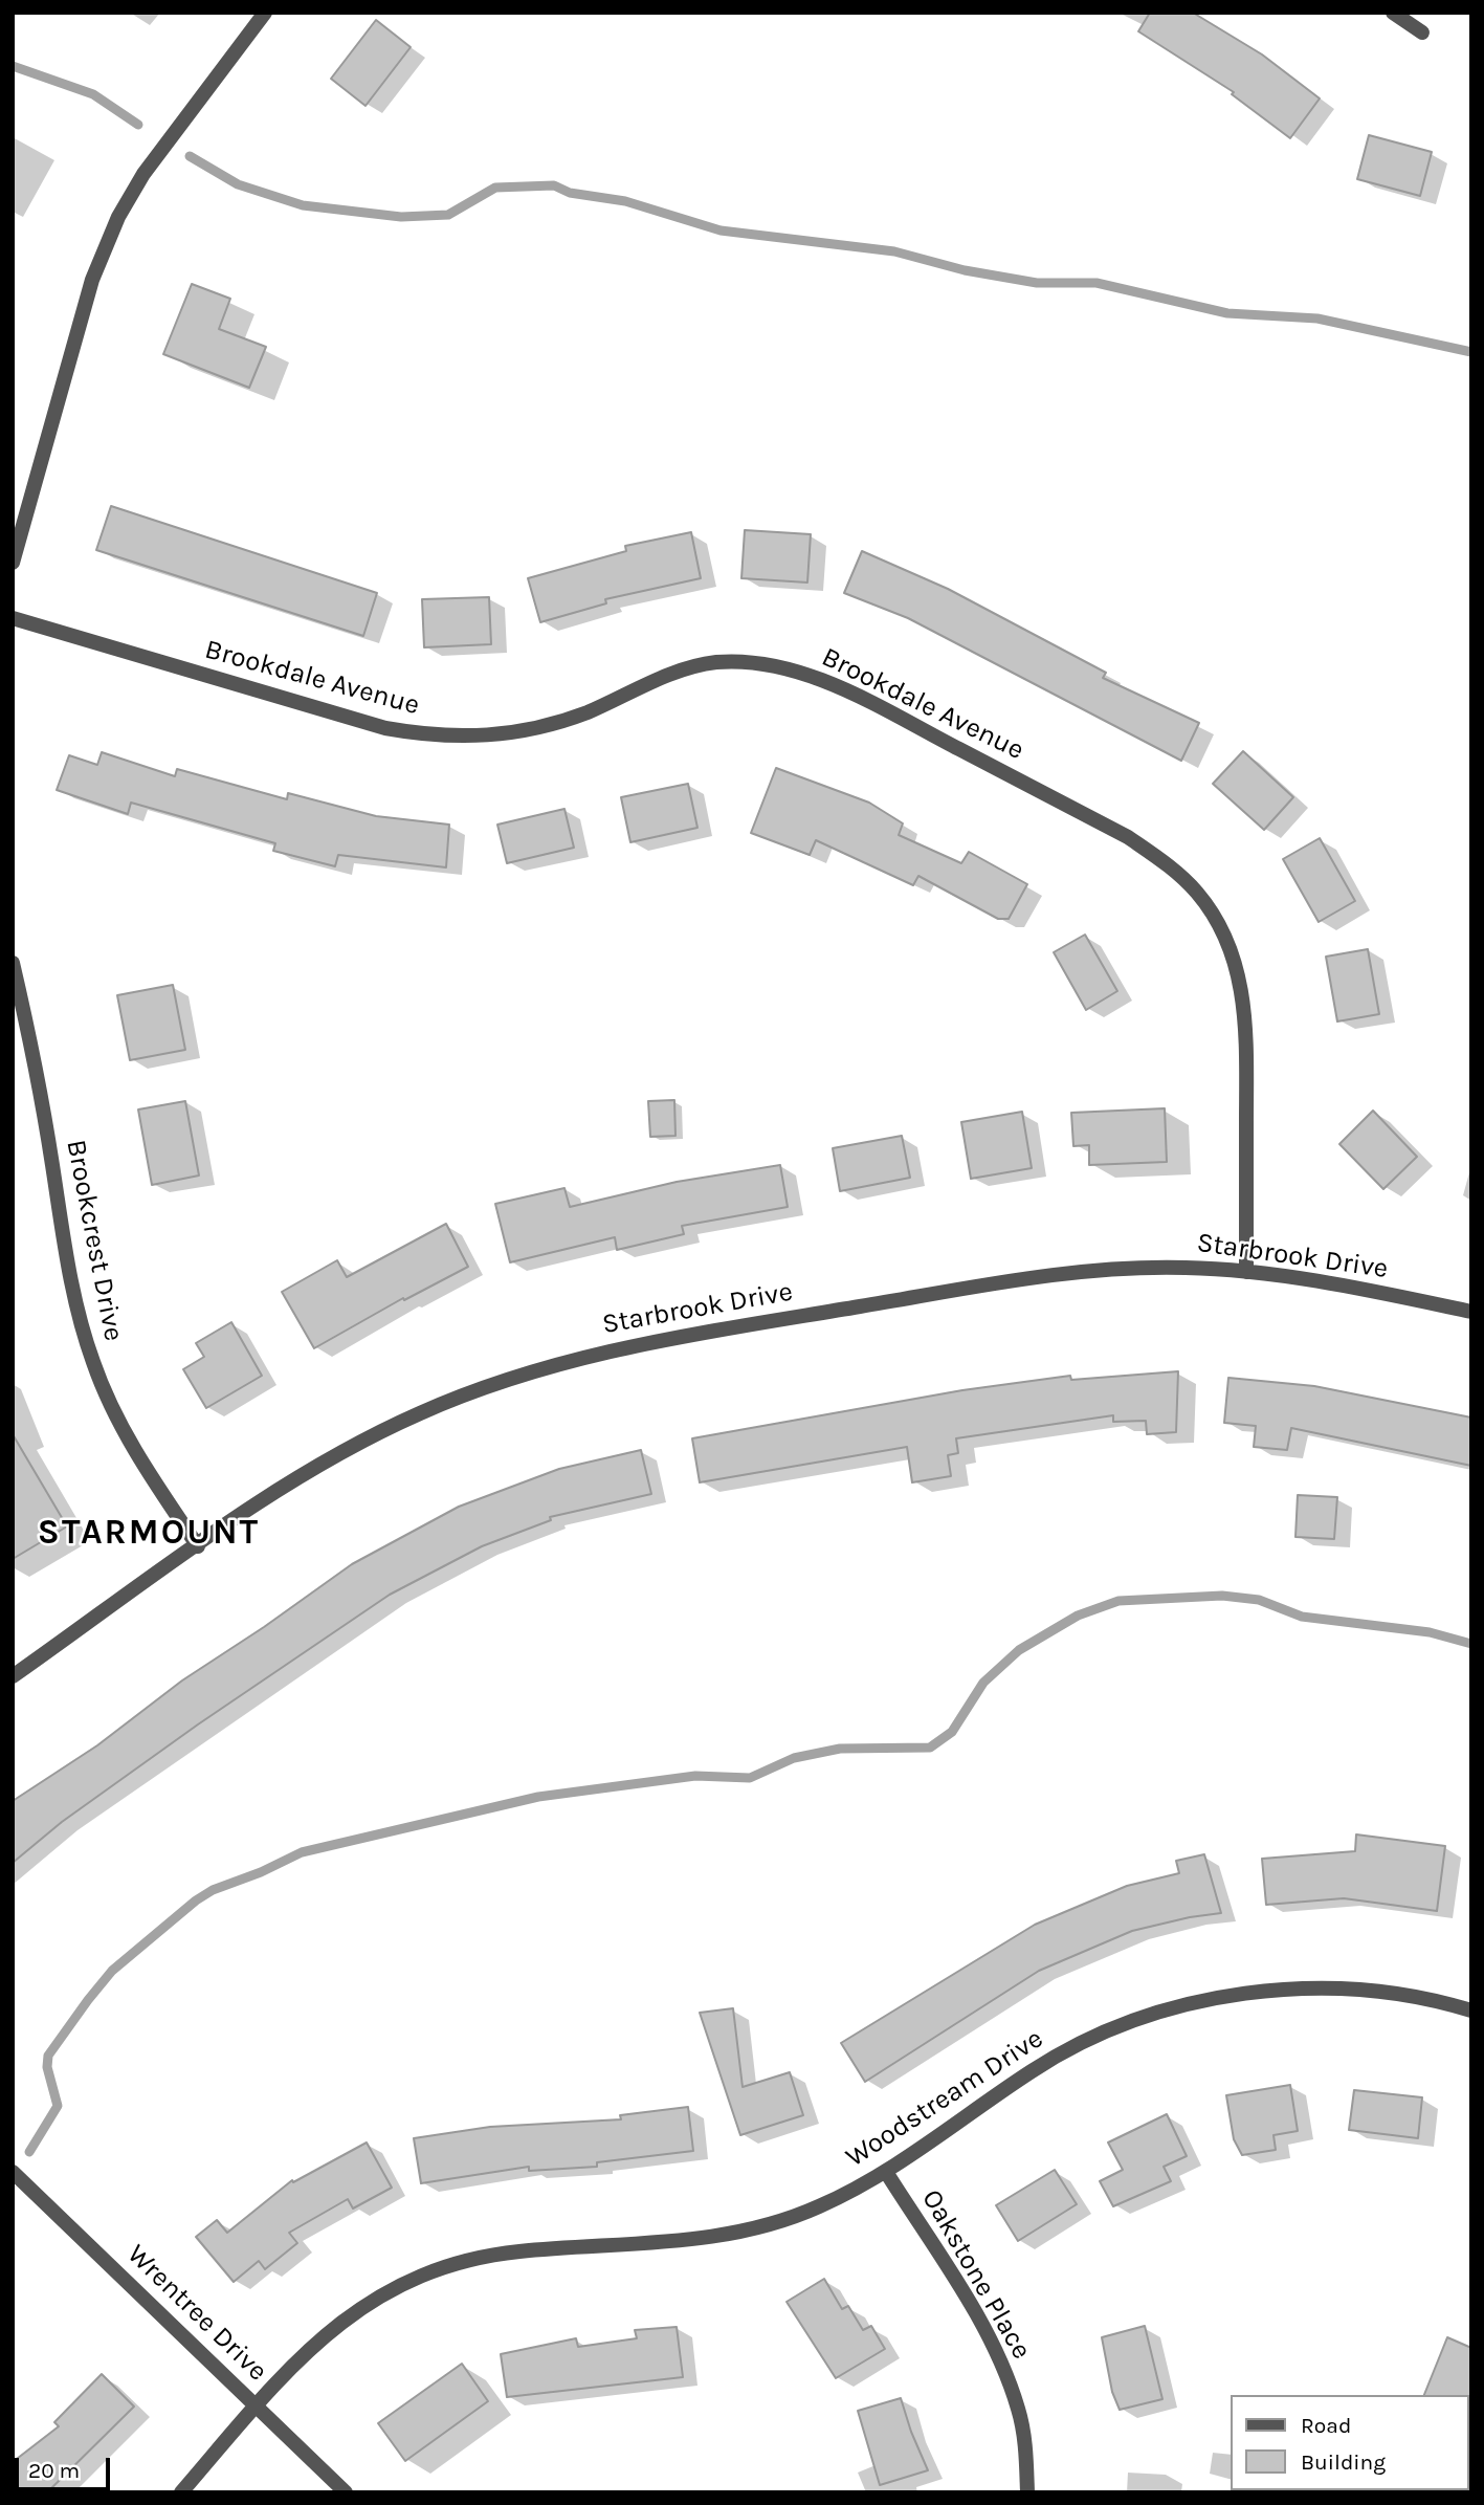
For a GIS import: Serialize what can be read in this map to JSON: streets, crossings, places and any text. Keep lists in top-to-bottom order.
{
  "streets": {
    "street": [
      "Brookdale Avenue",
      "Brookcrest Drive",
      "Starbrook Drive",
      "Woodstream Drive",
      "Oakstone Place",
      "Wrentree Drive"
    ]
  },
  "crossings": [
    ["Brookdale Avenue", "Starbrook Drive"],
    ["Brookcrest Drive", "Starbrook Drive"],
    ["Woodstream Drive", "Oakstone Place"],
    ["Woodstream Drive", "Wrentree Drive"]
  ],
  "districts": ["STARMOUNT"],
  "legend": ["Road", "Building"],
  "scale_bar": "20 m"
}
